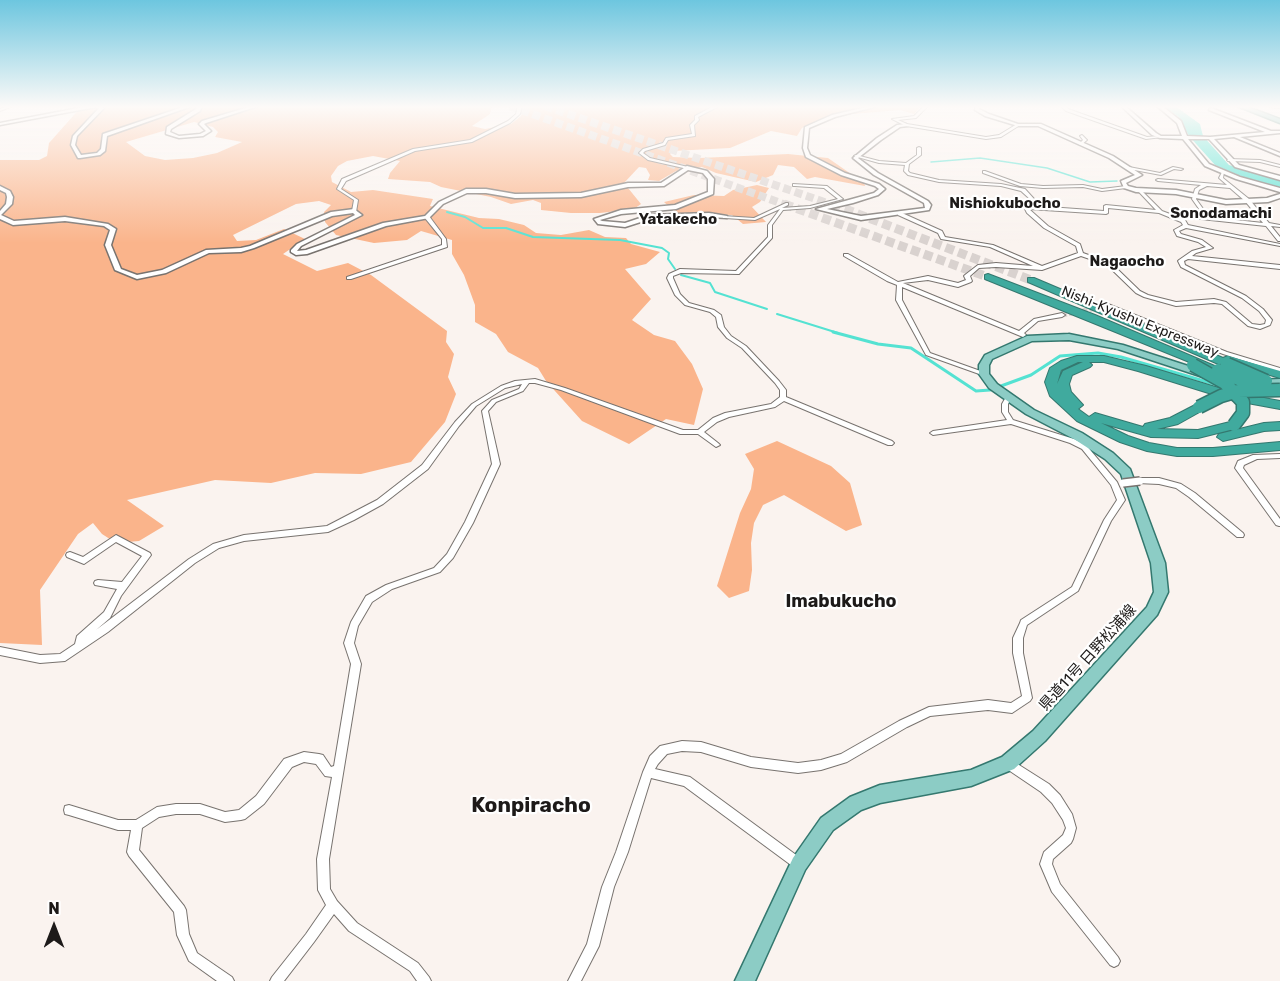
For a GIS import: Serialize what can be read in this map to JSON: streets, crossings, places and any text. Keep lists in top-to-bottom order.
{
  "streets": {
    "highway": ["Nishi-Kyushu Expressway"],
    "main road": ["県道11号 日野松浦線"]
  },
  "districts": [
    "Nishiokubocho",
    "Sonodamachi",
    "Yatakecho",
    "Nagaocho",
    "Imabukucho",
    "Konpiracho"
  ],
  "north": "top"
}
